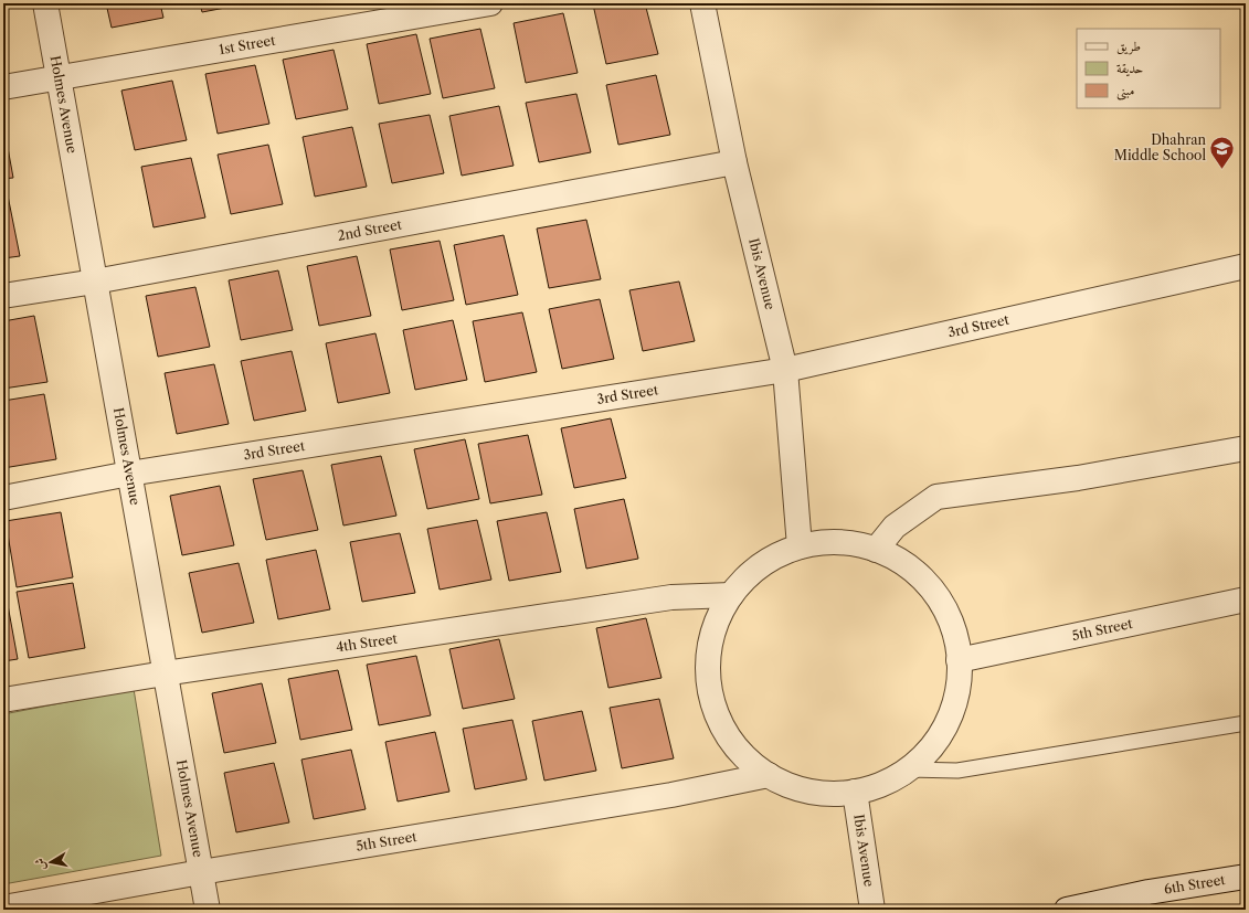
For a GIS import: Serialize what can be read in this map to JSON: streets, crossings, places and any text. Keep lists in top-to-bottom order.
{
  "streets": {
    "street": [
      "1st Street",
      "Holmes Avenue",
      "2nd Street",
      "Ibis Avenue",
      "3rd Street",
      "5th Street",
      "4th Street",
      "6th Street"
    ]
  },
  "crossings": [
    ["1st Street", "Holmes Avenue"],
    ["Holmes Avenue", "2nd Street"],
    ["Holmes Avenue", "3rd Street"],
    ["Holmes Avenue", "5th Street"],
    ["Holmes Avenue", "4th Street"],
    ["2nd Street", "Ibis Avenue"],
    ["Ibis Avenue", "3rd Street"]
  ],
  "places": {
    "school or university": ["Dhahran Middle School"]
  },
  "legend": ["طريق", "حديقة", "مبنى"],
  "north": "left"
}
